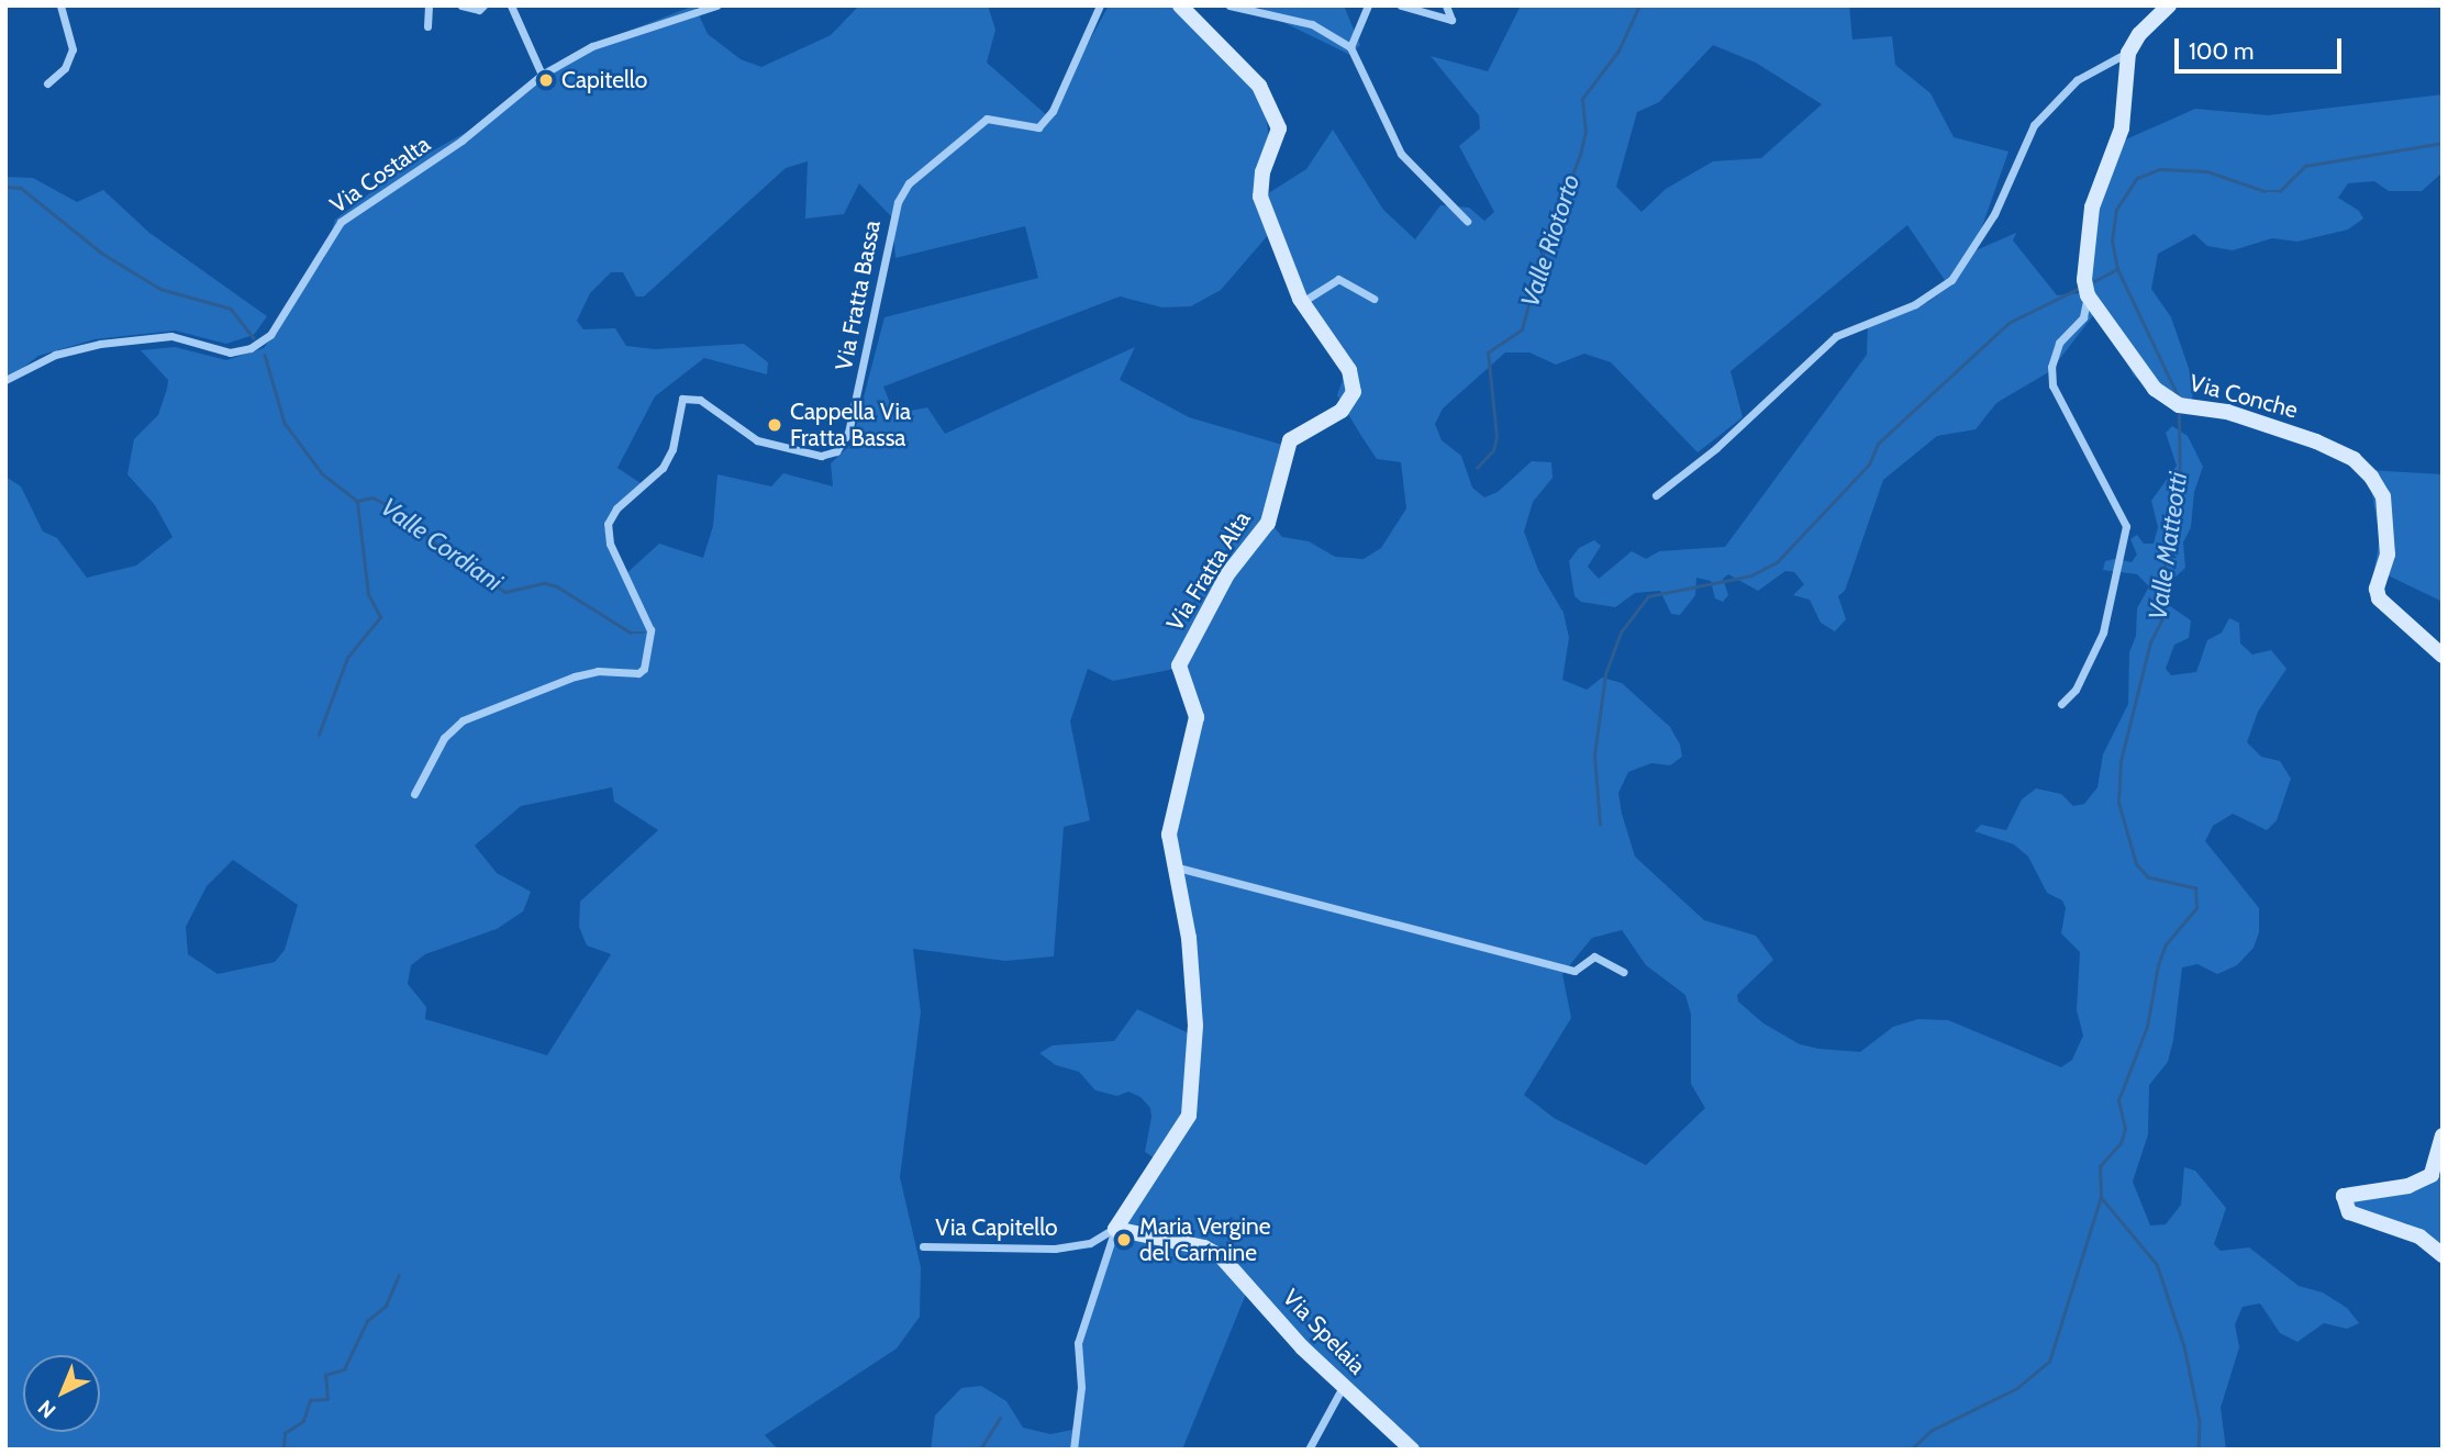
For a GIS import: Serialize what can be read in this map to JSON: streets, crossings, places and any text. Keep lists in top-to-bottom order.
{
  "streets": {
    "street": [
      "Via Costalta",
      "Via Fratta Bassa",
      "Via Conche",
      "Via Fratta Alta",
      "Via Capitello",
      "Via Spelaia"
    ]
  },
  "crossings": [
    ["Via Fratta Alta", "Via Capitello"],
    ["Via Fratta Alta", "Via Spelaia"],
    ["Via Capitello", "Via Spelaia"]
  ],
  "water": ["Valle Riotorto", "Valle Cordiani", "Valle Matteotti"],
  "places": ["Capitello", "Cappella Via Fratta Bassa", "Maria Vergine del Carmine"],
  "scale_bar": "100 m",
  "north": "bottom left"
}
